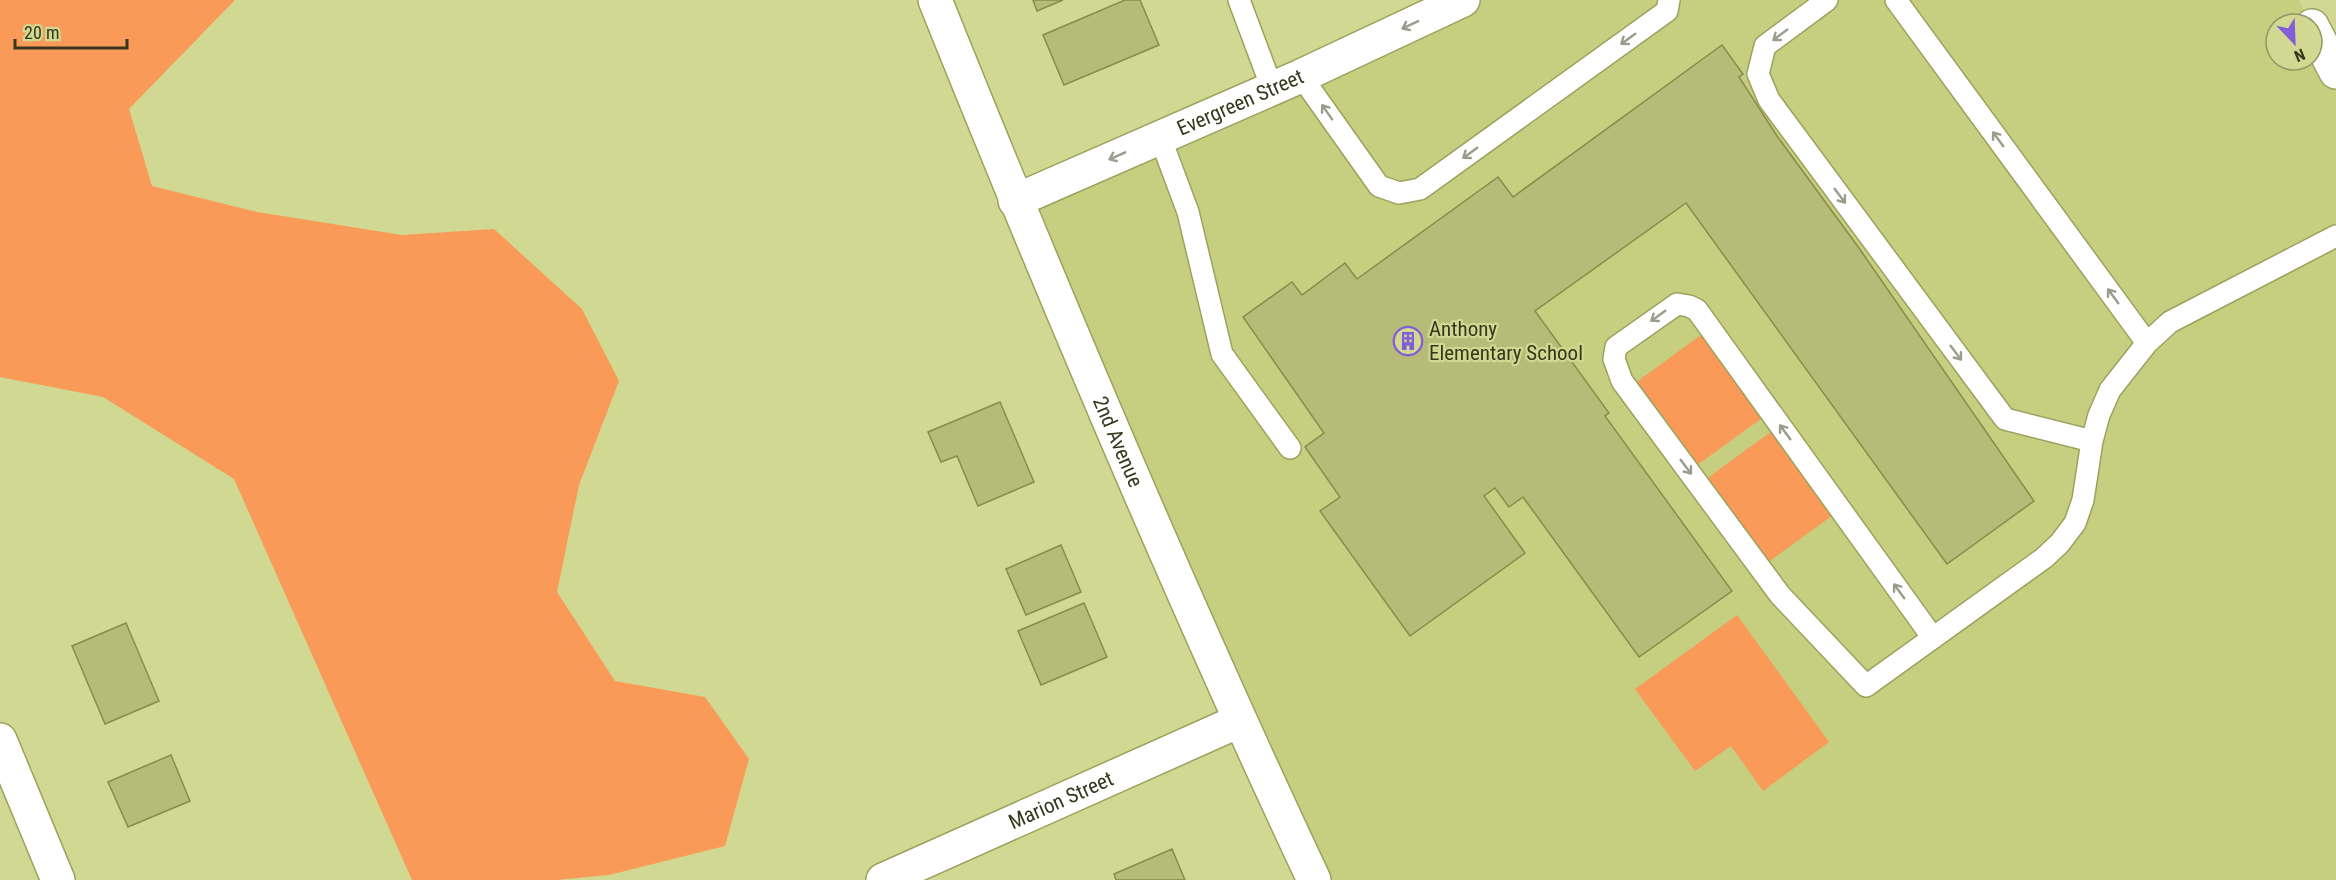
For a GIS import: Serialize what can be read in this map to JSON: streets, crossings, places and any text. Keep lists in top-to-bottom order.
{
  "streets": {
    "street": ["Evergreen Street", "2nd Avenue", "Marion Street"]
  },
  "crossings": [
    ["Evergreen Street", "2nd Avenue"],
    ["2nd Avenue", "Marion Street"]
  ],
  "one_way": ["Evergreen Street"],
  "places": {
    "building": ["Anthony Elementary School"]
  },
  "scale_bar": "20 m",
  "north": "bottom right"
}
